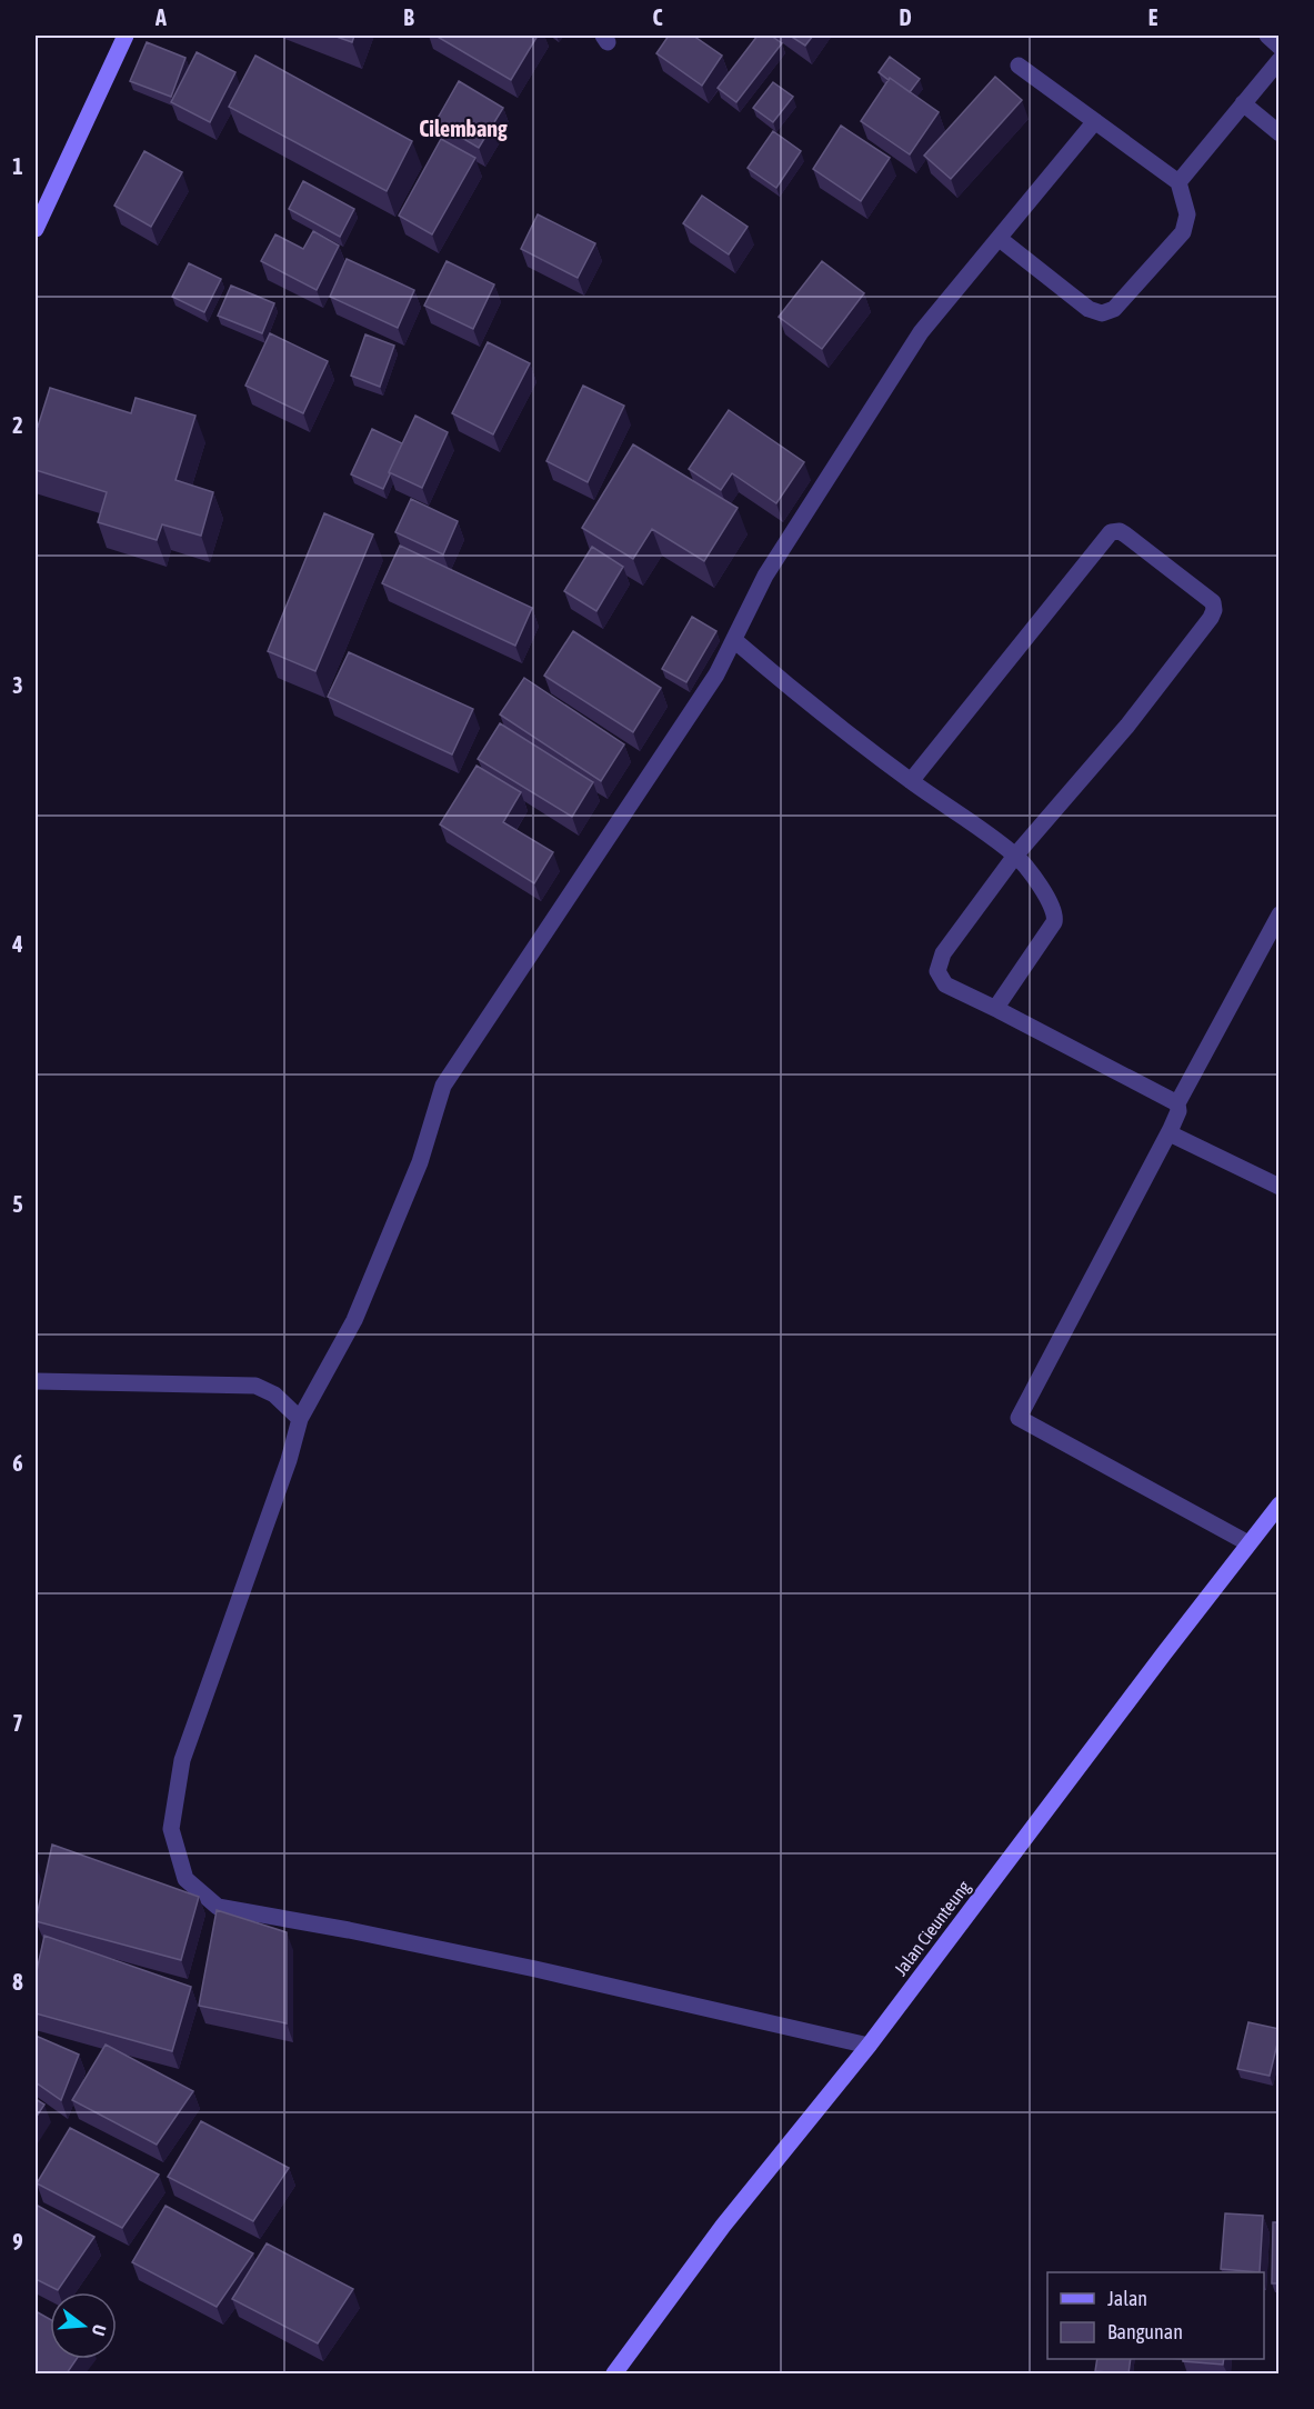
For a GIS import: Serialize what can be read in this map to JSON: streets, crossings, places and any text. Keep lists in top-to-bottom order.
{
  "streets": {
    "street": ["Jalan Cieunteung"]
  },
  "districts": ["Cilembang"],
  "legend": ["Jalan", "Bangunan"],
  "north": "right",
  "grid": {
    "columns": [
      "A",
      "B",
      "C",
      "D",
      "E"
    ],
    "rows": [
      "1",
      "2",
      "3",
      "4",
      "5",
      "6",
      "7",
      "8",
      "9"
    ]
  }
}
